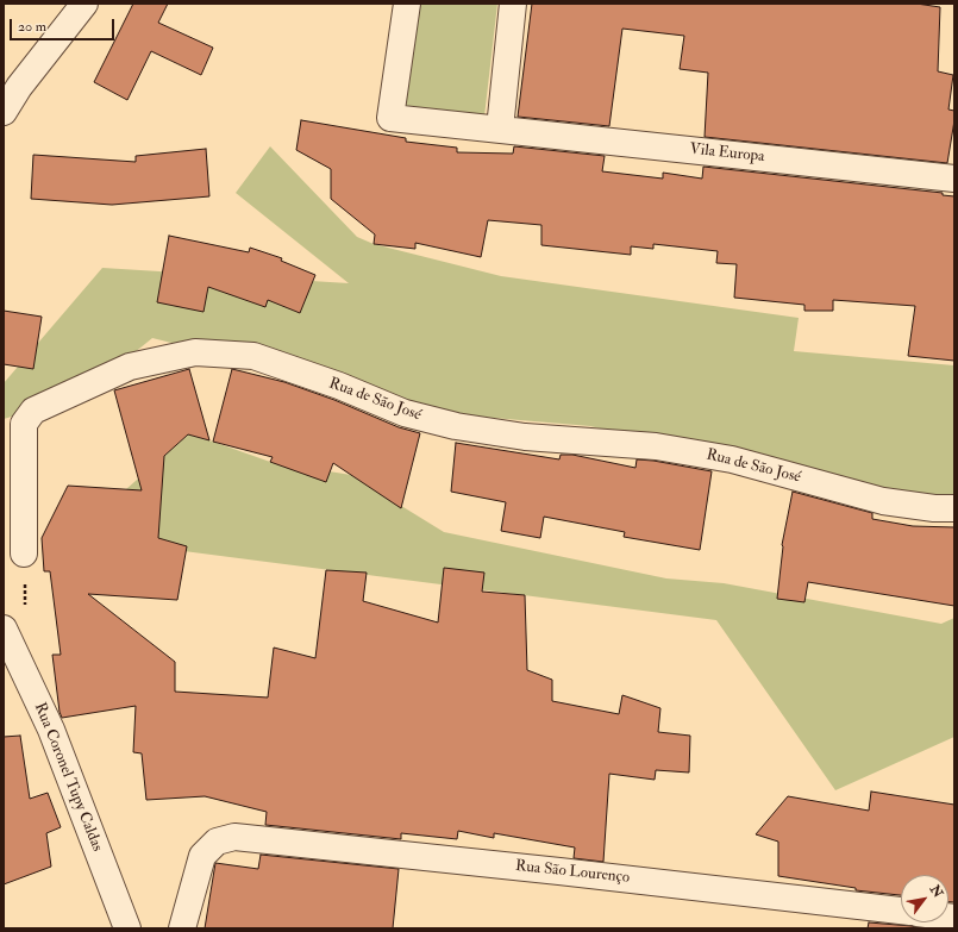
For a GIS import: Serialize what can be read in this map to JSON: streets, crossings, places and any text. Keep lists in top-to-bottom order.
{
  "streets": {
    "street": [
      "Vila Europa",
      "Rua de São José",
      "Rua Coronel Tupy Caldas",
      "Rua São Lourenço"
    ]
  },
  "scale_bar": "20 m",
  "north": "top right"
}
